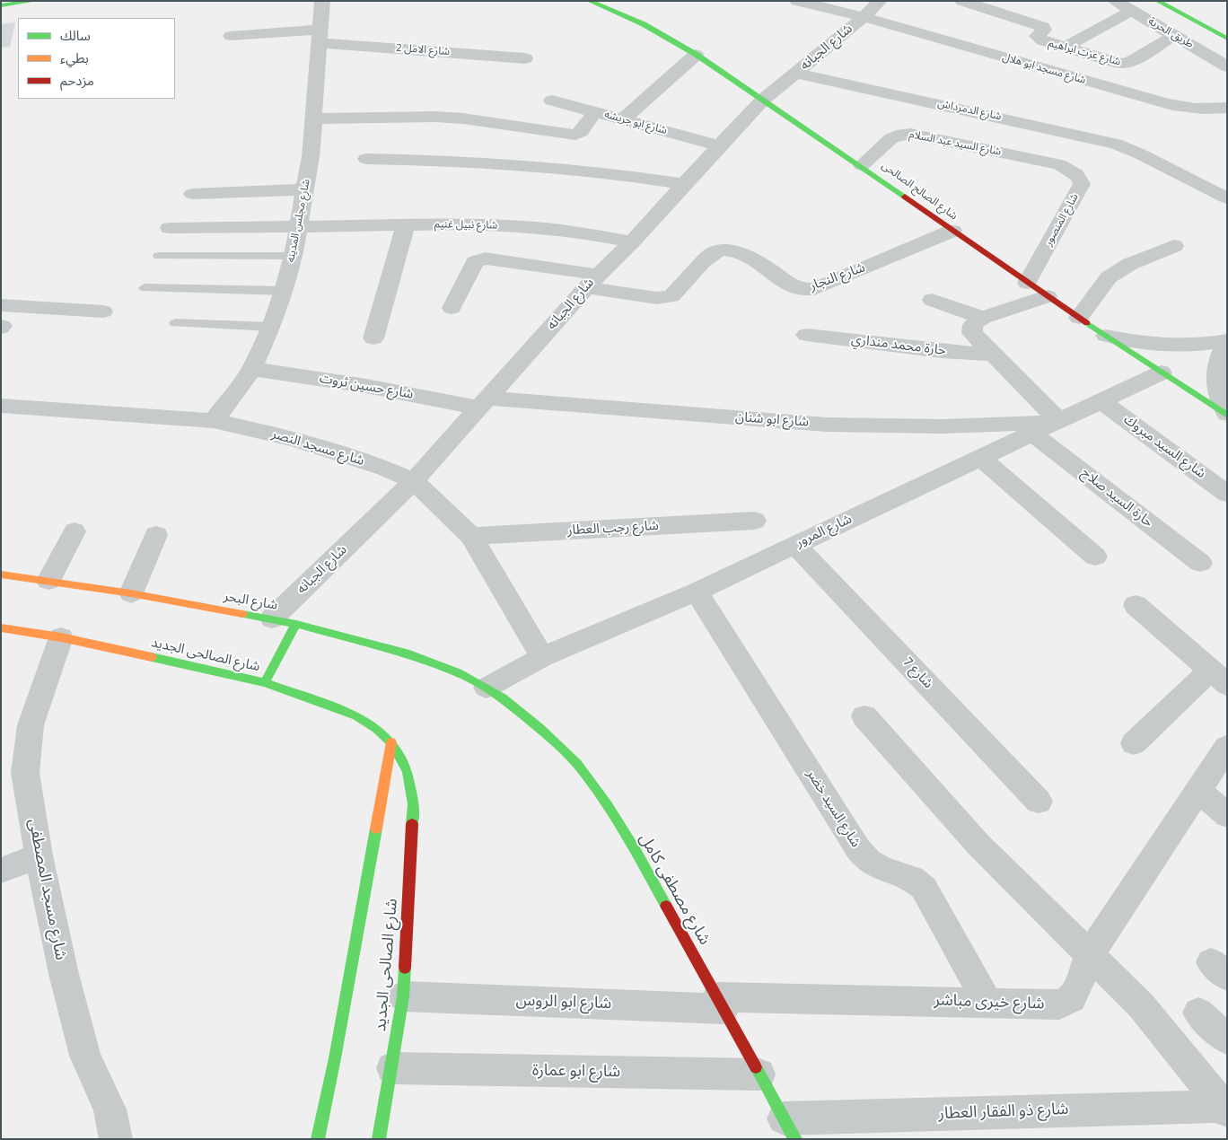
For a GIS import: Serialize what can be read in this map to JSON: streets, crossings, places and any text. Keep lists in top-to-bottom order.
{
  "streets": {
    "street": [
      "طريق الحرية",
      "شارع الجبانه",
      "شارع الامل 2",
      "شارع عزت ابراهيم",
      "شارع مسجد ابو هلال",
      "شارع الدمرداش",
      "شارع ابو جريشه",
      "شارع السيد عبد السلام",
      "شارع الصالح الصالحى",
      "شارع المنصور",
      "شارع مجلس المدينه",
      "شارع نبيل غنيم",
      "شارع النجار",
      "حارة محمد منداري",
      "شارع حسين ثروت",
      "شارع ابو شنان",
      "شارع السيد مبروك",
      "شارع مسجد النصر",
      "حارة السيد صلاح",
      "شارع رجب العطار",
      "شارع المرور",
      "شارع البحر",
      "شارع الصالحى الجديد",
      "شارع 7",
      "شارع السيد خضر",
      "شارع مسجد المصطفى",
      "شارع مصطفى كامل",
      "شارع ابو الروس",
      "شارع خيرى مباشر",
      "شارع ابو عمارة",
      "شارع ذو الفقار العطار"
    ]
  },
  "crossings": [
    ["طريق الحرية", "شارع عزت ابراهيم"],
    ["شارع الجبانه", "شارع مسجد ابو هلال"],
    ["شارع الجبانه", "شارع الدمرداش"],
    ["شارع الجبانه", "شارع ابو جريشه"],
    ["شارع الجبانه", "شارع الصالح الصالحى"],
    ["شارع الجبانه", "شارع نبيل غنيم"],
    ["شارع الجبانه", "شارع النجار"],
    ["شارع الجبانه", "شارع حسين ثروت"],
    ["شارع الجبانه", "شارع ابو شنان"],
    ["شارع الجبانه", "شارع مسجد النصر"],
    ["شارع الجبانه", "شارع البحر"],
    ["شارع الامل 2", "شارع مجلس المدينه"],
    ["شارع السيد عبد السلام", "شارع الصالح الصالحى"],
    ["شارع السيد عبد السلام", "شارع المنصور"],
    ["شارع الصالح الصالحى", "شارع المنصور"],
    ["شارع الصالح الصالحى", "شارع النجار"],
    ["شارع الصالح الصالحى", "شارع المرور"],
    ["شارع مجلس المدينه", "شارع نبيل غنيم"],
    ["شارع مجلس المدينه", "شارع حسين ثروت"],
    ["شارع مجلس المدينه", "شارع مسجد النصر"],
    ["شارع حسين ثروت", "شارع ابو شنان"],
    ["شارع ابو شنان", "شارع المرور"],
    ["شارع السيد مبروك", "شارع المرور"],
    ["شارع مسجد النصر", "شارع رجب العطار"],
    ["شارع مسجد النصر", "شارع المرور"],
    ["حارة السيد صلاح", "شارع المرور"],
    ["شارع المرور", "شارع البحر"],
    ["شارع المرور", "شارع 7"],
    ["شارع المرور", "شارع السيد خضر"],
    ["شارع المرور", "شارع مصطفى كامل"],
    ["شارع البحر", "شارع مصطفى كامل"],
    ["شارع الصالحى الجديد", "شارع مسجد المصطفى"],
    ["شارع الصالحى الجديد", "شارع ابو الروس"],
    ["شارع الصالحى الجديد", "شارع ابو عمارة"],
    ["شارع السيد خضر", "شارع خيرى مباشر"],
    ["شارع مصطفى كامل", "شارع ابو الروس"],
    ["شارع مصطفى كامل", "شارع خيرى مباشر"],
    ["شارع مصطفى كامل", "شارع ابو عمارة"],
    ["شارع مصطفى كامل", "شارع ذو الفقار العطار"],
    ["شارع ابو الروس", "شارع خيرى مباشر"]
  ],
  "legend": ["سالك", "بطيء", "مزدحم"]
}
